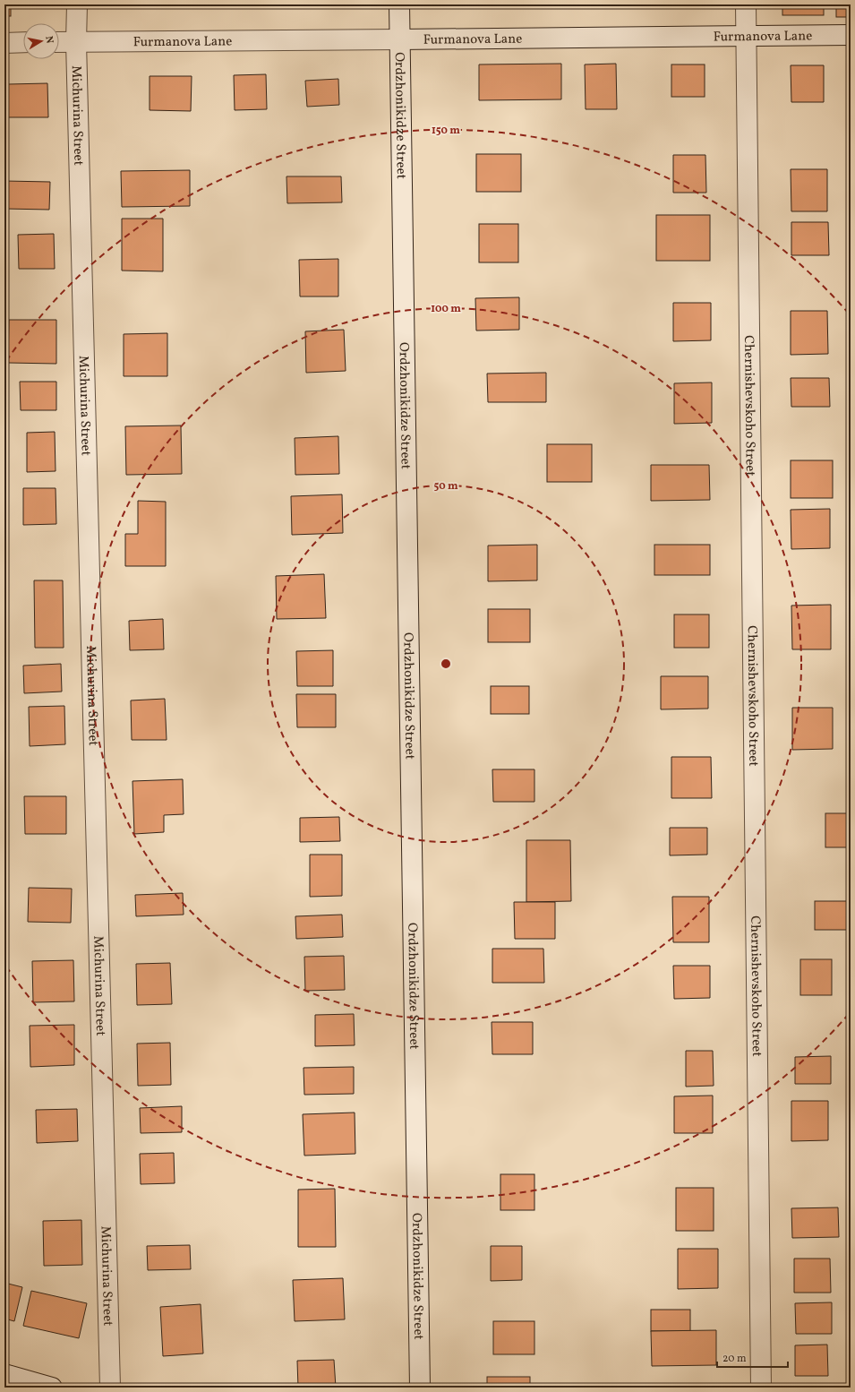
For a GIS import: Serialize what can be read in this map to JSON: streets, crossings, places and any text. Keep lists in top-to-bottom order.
{
  "streets": {
    "street": [
      "Furmanova Lane",
      "Michurina Street",
      "Ordzhonikidze Street",
      "Chernishevskoho Street"
    ]
  },
  "crossings": [
    ["Furmanova Lane", "Michurina Street"],
    ["Furmanova Lane", "Ordzhonikidze Street"],
    ["Furmanova Lane", "Chernishevskoho Street"]
  ],
  "scale_bar": "20 m",
  "north": "right",
  "rings": ["150 m", "100 m", "50 m"]
}
